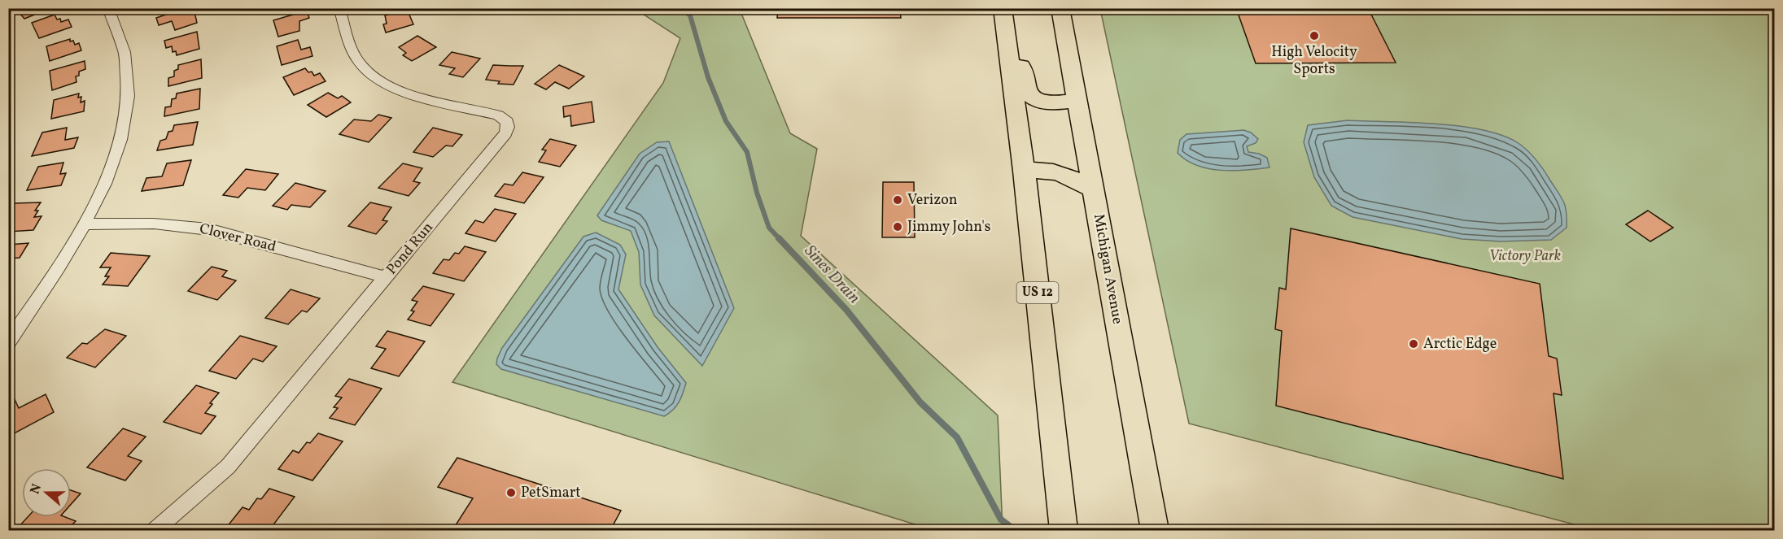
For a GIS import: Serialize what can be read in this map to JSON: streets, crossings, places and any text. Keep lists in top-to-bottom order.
{
  "streets": {
    "main road": ["Michigan Avenue", "US 12"],
    "street": ["Clover Road", "Pond Run"]
  },
  "crossings": [
    ["Clover Road", "Pond Run"]
  ],
  "water": ["Sines Drain"],
  "parks": ["Victory Park"],
  "places": [
    "High Velocity Sports",
    "Verizon",
    "Jimmy John's",
    "Arctic Edge",
    "PetSmart"
  ],
  "north": "left"
}
